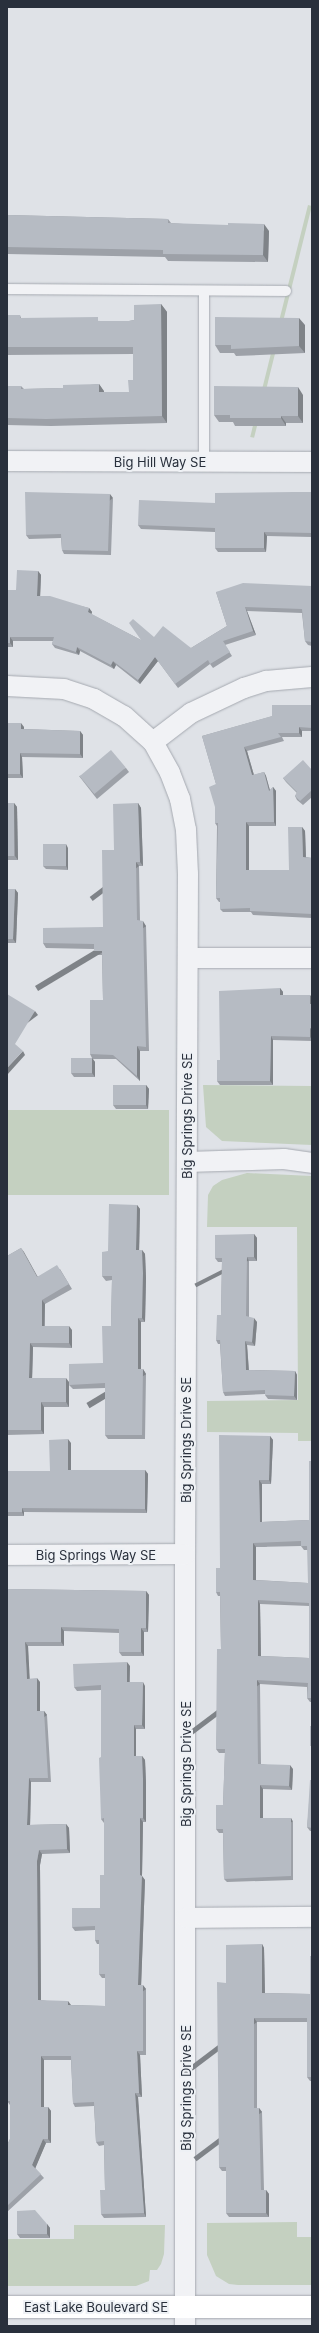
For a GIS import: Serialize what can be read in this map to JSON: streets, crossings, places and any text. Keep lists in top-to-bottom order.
{
  "streets": {
    "main road": ["East Lake Boulevard SE"],
    "street": ["Big Hill Way SE", "Big Springs Drive SE", "Big Springs Way SE"]
  },
  "crossings": [
    ["Big Springs Drive SE", "Big Springs Way SE"],
    ["Big Springs Drive SE", "East Lake Boulevard SE"]
  ]
}
